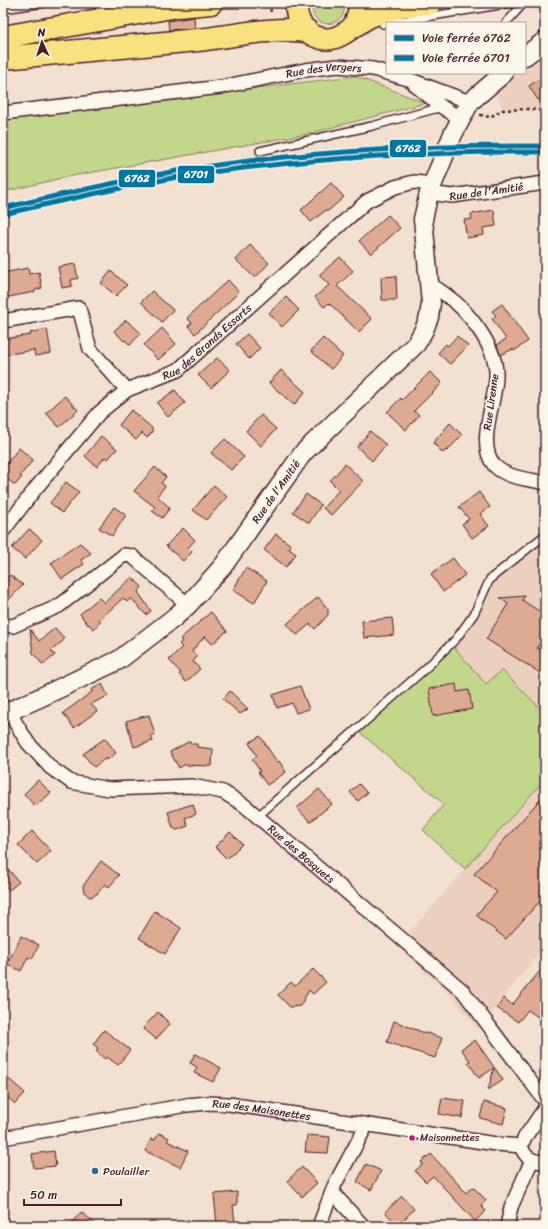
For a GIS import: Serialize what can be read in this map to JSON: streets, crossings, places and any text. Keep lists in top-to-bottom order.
{
  "streets": {
    "street": [
      "Rue des Vergers",
      "Rue de l'Amitié",
      "Rue des Grands Essarts",
      "Rue Lirenne",
      "Rue des Bosquets",
      "Rue des Maisonettes"
    ]
  },
  "crossings": [
    ["Rue des Vergers", "Rue de l'Amitié"],
    ["Rue de l'Amitié", "Rue des Grands Essarts"],
    ["Rue de l'Amitié", "Rue Lirenne"],
    ["Rue de l'Amitié", "Rue des Bosquets"]
  ],
  "places": ["Maisonnettes", "Poulailler"],
  "lines": ["rail line 6762", "rail line 6701"],
  "legend": ["Voie ferrée 6762", "Voie ferrée 6701"],
  "scale_bar": "50 m",
  "north": "top"
}
